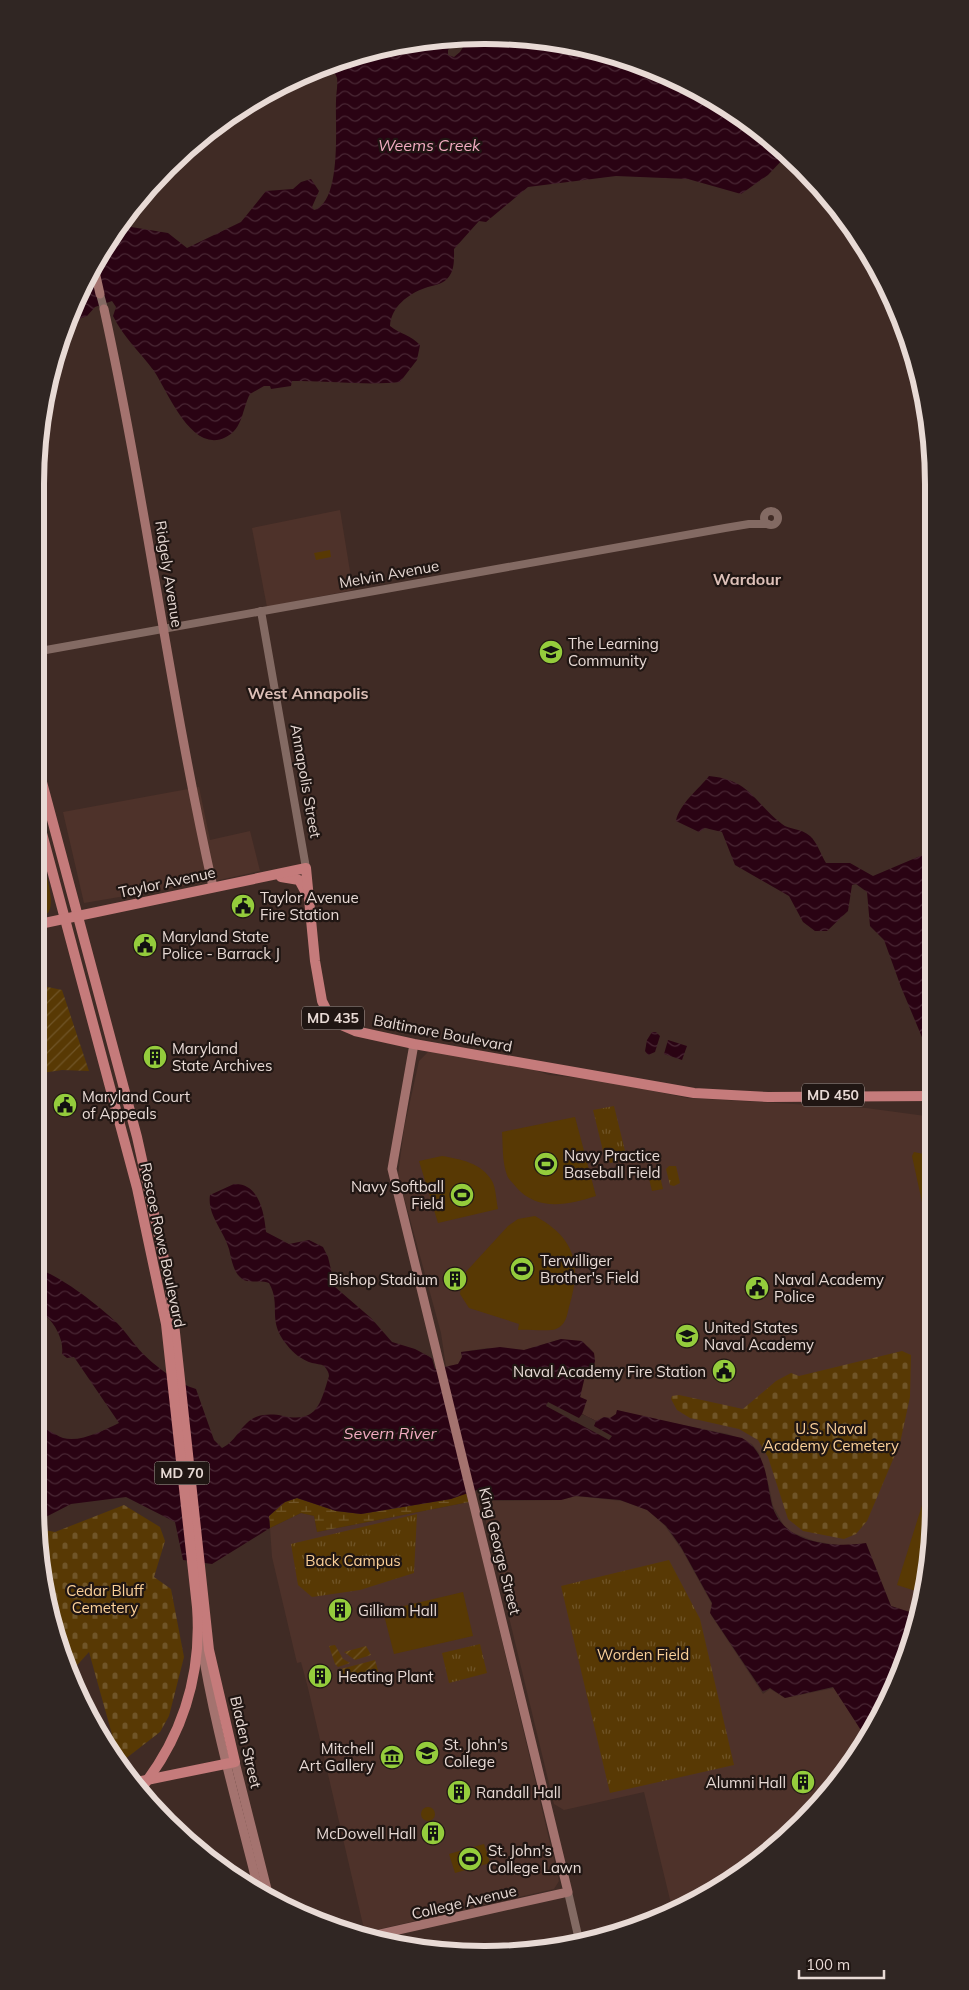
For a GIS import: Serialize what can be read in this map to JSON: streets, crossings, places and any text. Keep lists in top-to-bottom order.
{
  "streets": {
    "main road": [
      "Ridgely Avenue",
      "Taylor Avenue",
      "MD 435",
      "Baltimore Boulevard",
      "MD 450",
      "Roscoe Rowe Boulevard",
      "MD 70",
      "King George Street",
      "Bladen Street",
      "College Avenue"
    ],
    "street": ["Melvin Avenue", "Annapolis Street"]
  },
  "crossings": [
    ["Ridgely Avenue", "Melvin Avenue"],
    ["Ridgely Avenue", "Taylor Avenue"],
    ["Melvin Avenue", "Annapolis Street"],
    ["Annapolis Street", "Taylor Avenue"],
    ["Annapolis Street", "Baltimore Boulevard"],
    ["Taylor Avenue", "Baltimore Boulevard"],
    ["Taylor Avenue", "Roscoe Rowe Boulevard"],
    ["Baltimore Boulevard", "King George Street"],
    ["Roscoe Rowe Boulevard", "Bladen Street"],
    ["King George Street", "College Avenue"]
  ],
  "districts": ["Wardour", "West Annapolis"],
  "water": ["Weems Creek", "Severn River"],
  "parks": [
    "U.S. Naval Academy Cemetery",
    "Back Campus",
    "Cedar Bluff Cemetery",
    "Worden Field"
  ],
  "places": {
    "school or university": ["The Learning Community", "United States Naval Academy", "St. John's College"],
    "public building": [
      "Taylor Avenue Fire Station",
      "Maryland State Police - Barrack J",
      "Maryland Court of Appeals",
      "Naval Academy Police",
      "Naval Academy Fire Station"
    ],
    "building": [
      "Maryland State Archives",
      "Bishop Stadium",
      "Gilliam Hall",
      "Heating Plant",
      "Alumni Hall",
      "Randall Hall",
      "McDowell Hall"
    ],
    "sports": [
      "Navy Practice Baseball Field",
      "Navy Softball Field",
      "Terwilliger Brother's Field",
      "St. John's College Lawn"
    ],
    "museum": ["Mitchell Art Gallery"]
  },
  "scale_bar": "100 m"
}
